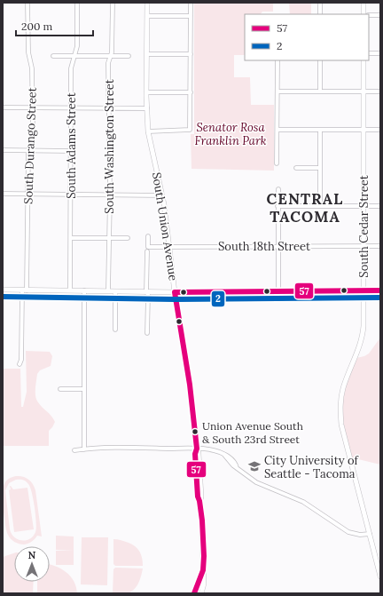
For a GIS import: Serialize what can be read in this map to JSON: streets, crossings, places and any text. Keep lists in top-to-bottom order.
{
  "streets": {
    "main road": ["South Union Avenue", "South Cedar Street"],
    "street": [
      "South Durango Street",
      "South Adams Street",
      "South Washington Street",
      "South 18th Street"
    ]
  },
  "crossings": [
    ["South Union Avenue", "South 18th Street"],
    ["South Cedar Street", "South 18th Street"]
  ],
  "districts": ["CENTRAL TACOMA"],
  "parks": ["Senator Rosa Franklin Park"],
  "places": {
    "other": ["Union Avenue South & South 23rd Street"],
    "school or university": ["City University of Seattle - Tacoma"]
  },
  "lines": ["transit line 57", "transit line 2"],
  "legend": ["57", "2"],
  "scale_bar": "200 m",
  "north": "top"
}
